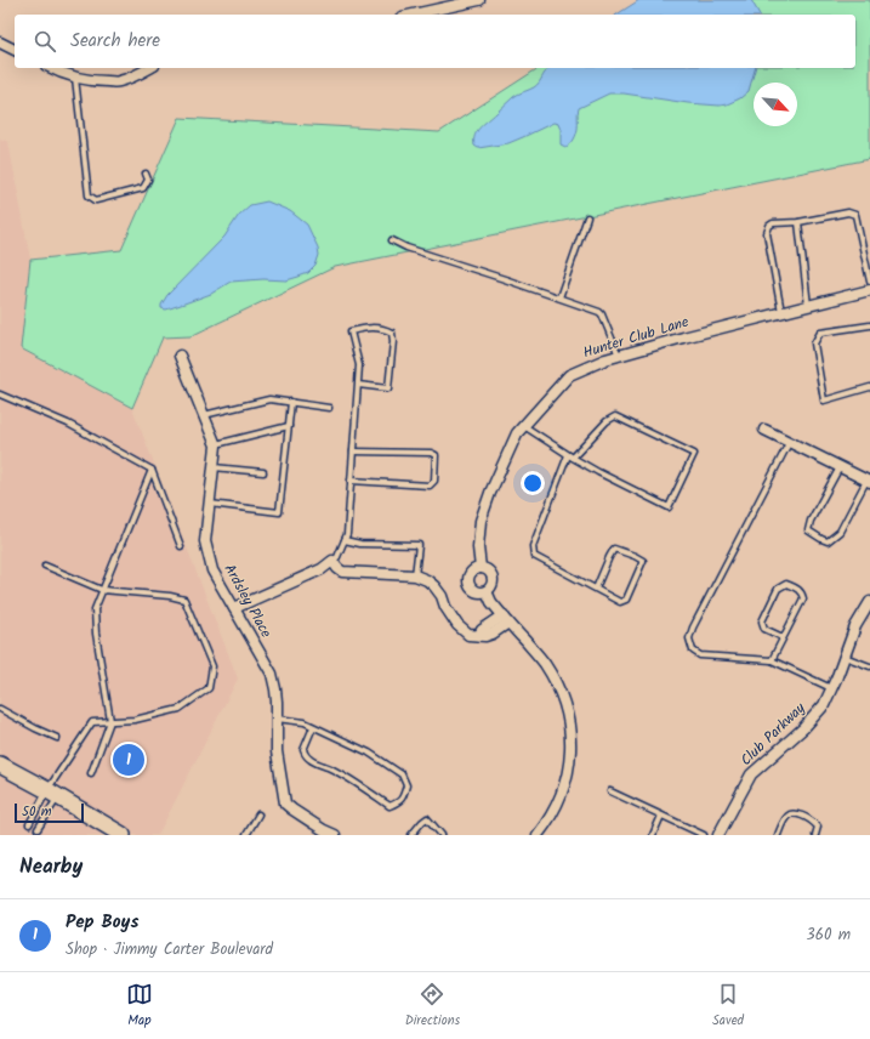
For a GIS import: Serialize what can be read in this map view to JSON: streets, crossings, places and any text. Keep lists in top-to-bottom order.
{
  "streets": {
    "street": ["Hunter Club Lane", "Ardsley Place", "Club Parkway"]
  },
  "scale_bar": "50 m",
  "north": "bottom right",
  "page": {
    "search": "Search here",
    "pins": "1",
    "scale": "50 m",
    "heading": "Nearby",
    "list": [
      {
        "mark": "1",
        "name": "Pep Boys",
        "note": "Shop · Jimmy Carter Boulevard",
        "value": "360 m"
      }
    ],
    "nav": ["Map", "Directions", "Saved"]
  }
}
